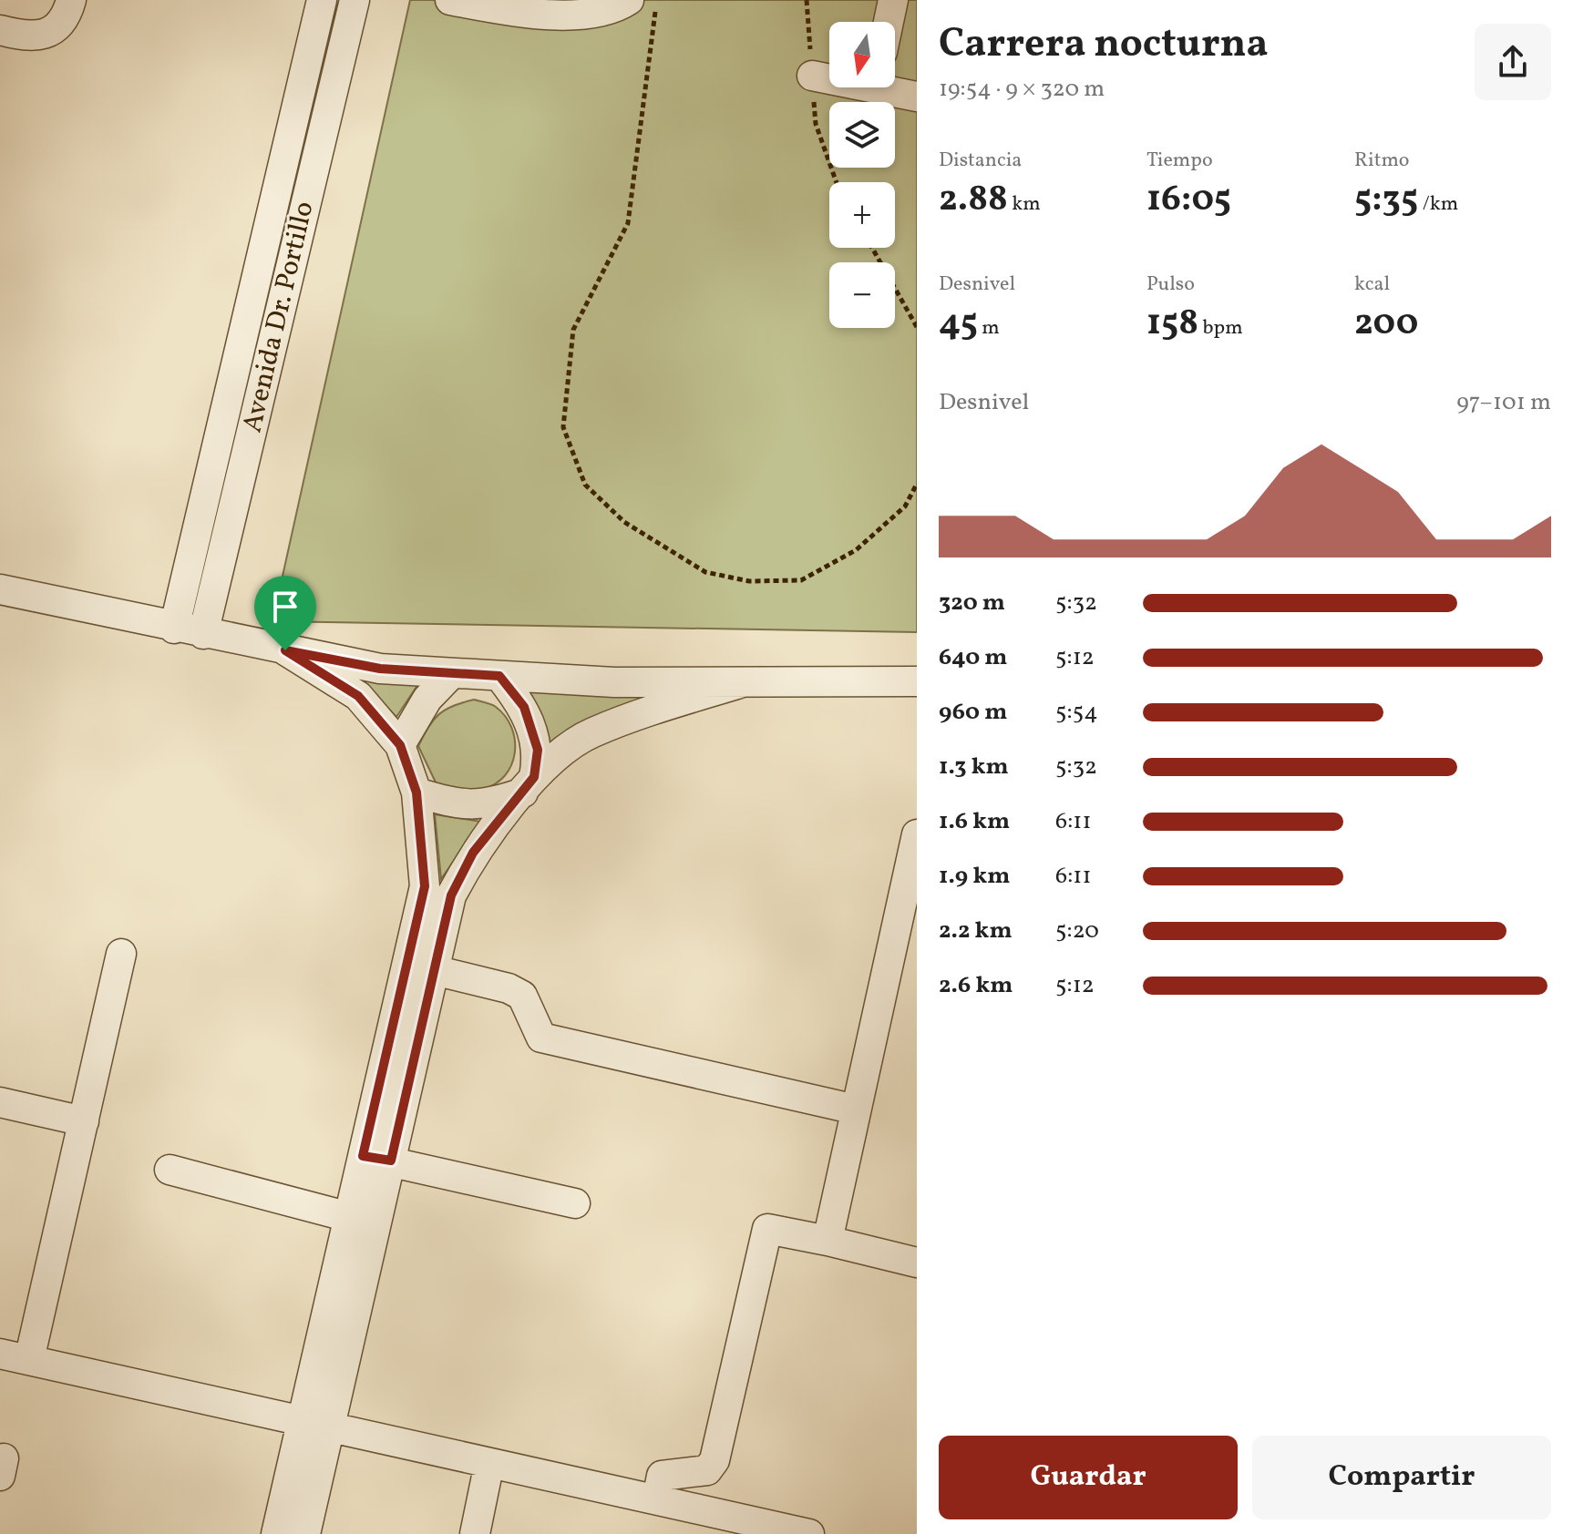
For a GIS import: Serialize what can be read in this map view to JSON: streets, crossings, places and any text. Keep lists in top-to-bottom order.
{
  "streets": {
    "street": ["Avenida Dr. Portillo"]
  },
  "north": "bottom",
  "page": {
    "heading": ["Carrera nocturna", "19:54 · 9 × 320 m"],
    "map_buttons": ["+", "−"],
    "stats": [
      ["Distancia", "2.88 km"],
      ["Tiempo", "16:05"],
      ["Ritmo", "5:35 /km"],
      ["Desnivel", "45 m"],
      ["Pulso", "158 bpm"],
      ["kcal", "200"]
    ],
    "chart": ["Desnivel", "97–101 m"],
    "list": [
      {
        "name": "320 m",
        "note": "5:32"
      },
      {
        "name": "640 m",
        "note": "5:12"
      },
      {
        "name": "960 m",
        "note": "5:54"
      },
      {
        "name": "1.3 km",
        "note": "5:32"
      },
      {
        "name": "1.6 km",
        "note": "6:11"
      },
      {
        "name": "1.9 km",
        "note": "6:11"
      },
      {
        "name": "2.2 km",
        "note": "5:20"
      },
      {
        "name": "2.6 km",
        "note": "5:12"
      }
    ],
    "buttons": ["Guardar", "Compartir"]
  }
}
